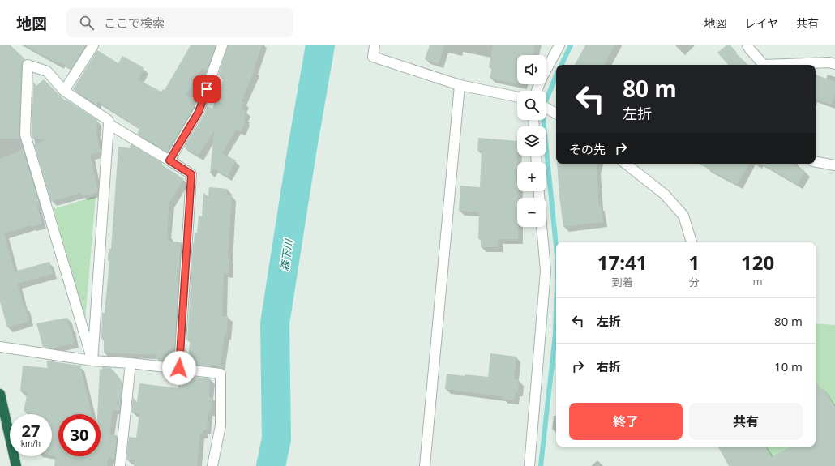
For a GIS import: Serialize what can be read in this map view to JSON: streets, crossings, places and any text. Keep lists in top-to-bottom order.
{
  "water": ["森下川"],
  "page": {
    "header": "地図",
    "search": "ここで検索",
    "nav": ["地図", "レイヤ", "共有"],
    "map_buttons": ["+", "−"],
    "turn": ["80 m", "左折"],
    "then": "その先",
    "eta": [
      "17:41",
      "到着",
      "1",
      "分",
      "120",
      "m"
    ],
    "list": [
      {
        "name": "左折",
        "value": "80 m"
      },
      {
        "name": "右折",
        "value": "10 m"
      }
    ],
    "buttons": ["終了", "共有"],
    "speed": "27 km/h",
    "limit": "30"
  }
}
